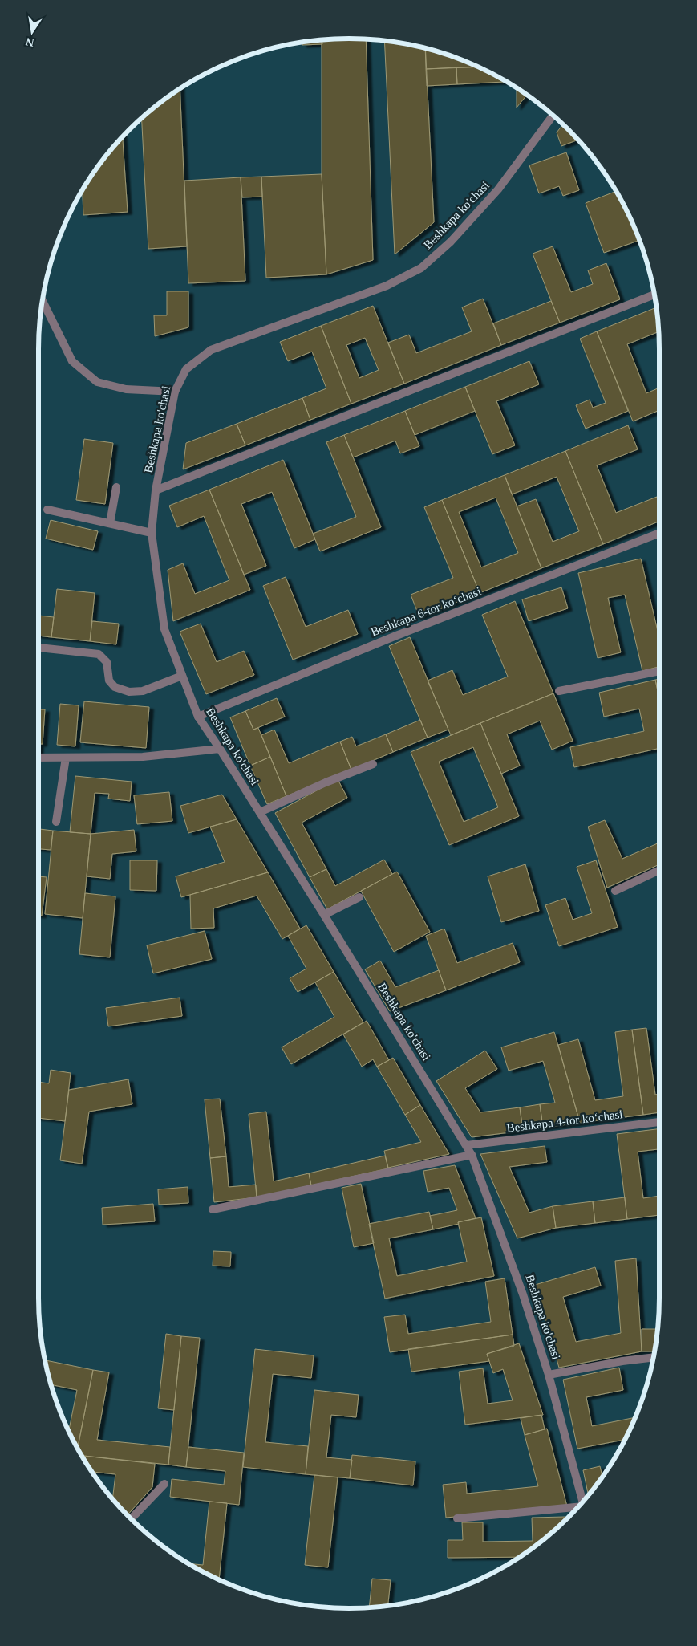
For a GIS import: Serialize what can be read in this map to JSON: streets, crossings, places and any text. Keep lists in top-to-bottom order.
{
  "streets": {
    "street": ["Beshkapa ko'chasi", "Beshkapa 6-tor koʻchasi", "Beshkapa 4-tor koʻchasi"]
  },
  "crossings": [
    ["Beshkapa ko'chasi", "Beshkapa 6-tor koʻchasi"],
    ["Beshkapa ko'chasi", "Beshkapa 4-tor koʻchasi"]
  ],
  "north": "bottom"
}
